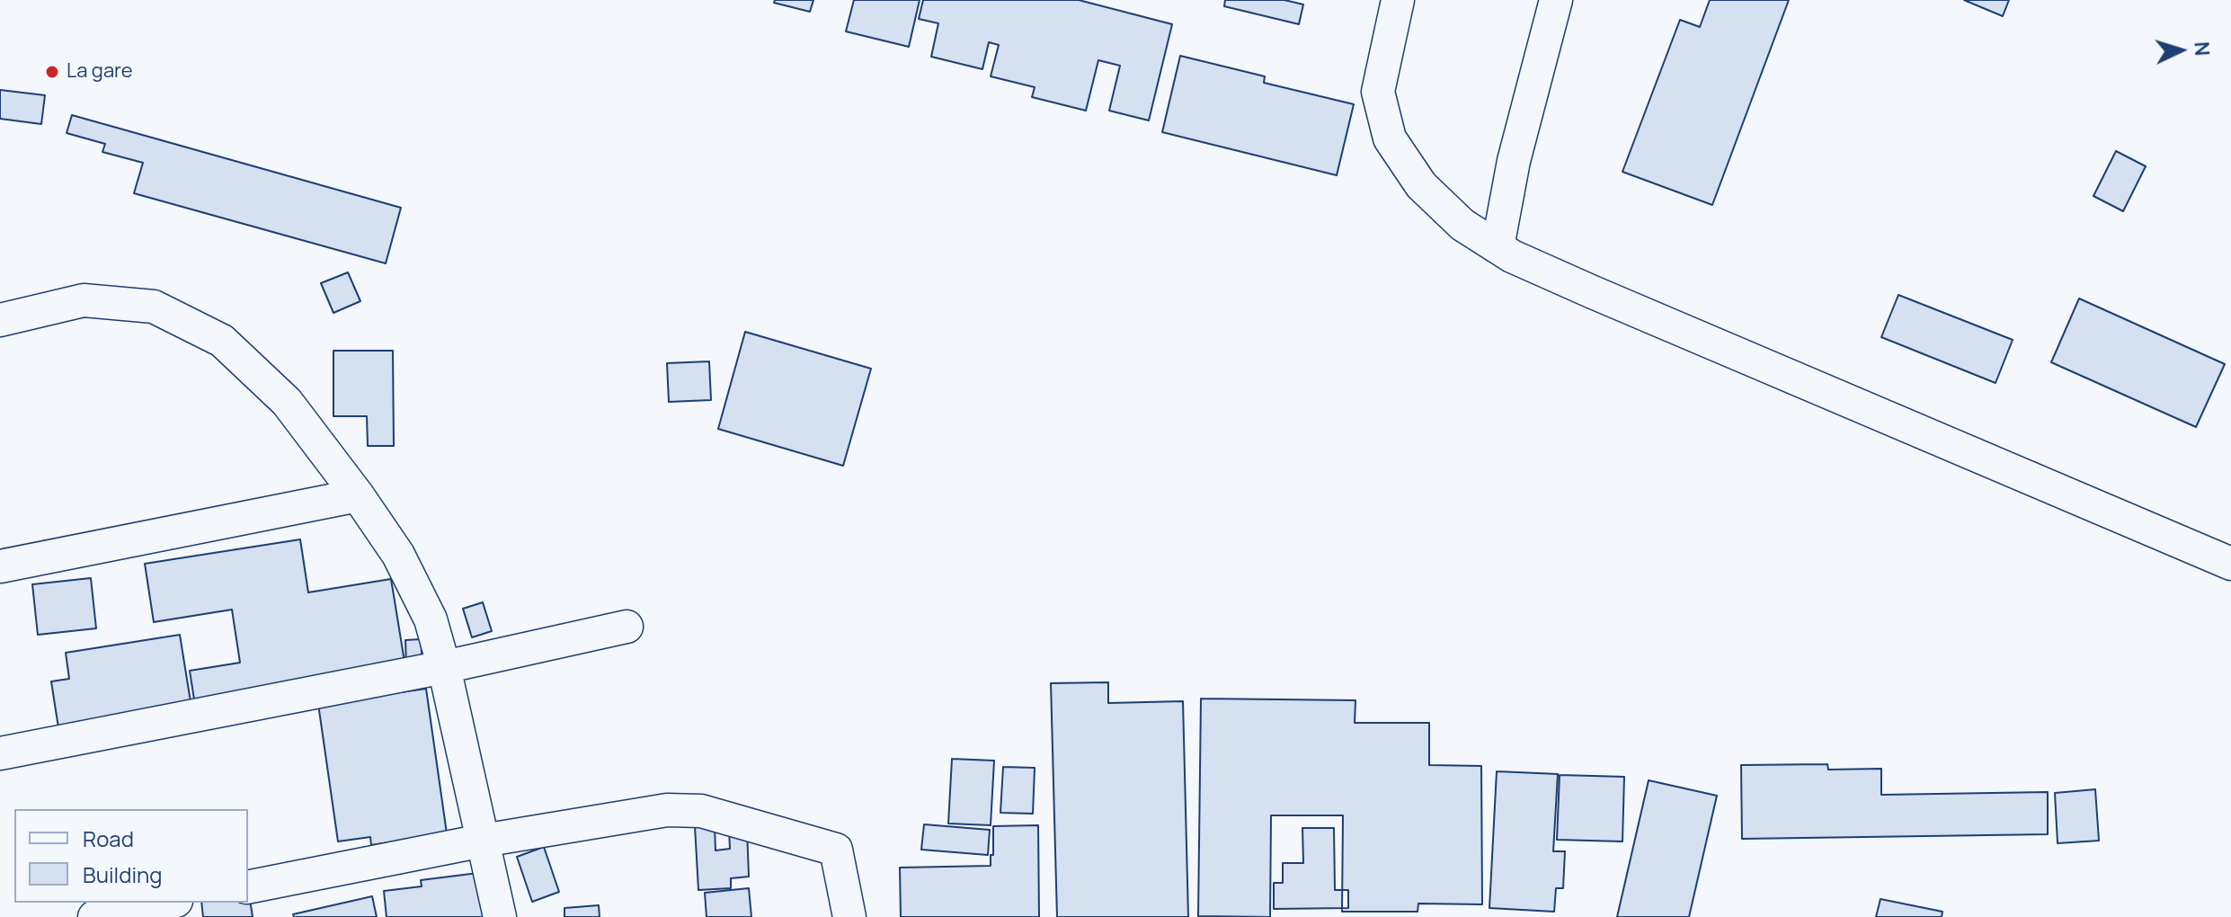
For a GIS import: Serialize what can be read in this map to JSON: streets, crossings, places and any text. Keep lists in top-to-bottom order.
{
  "places": ["La gare"],
  "legend": ["Road", "Building"],
  "north": "right"
}
